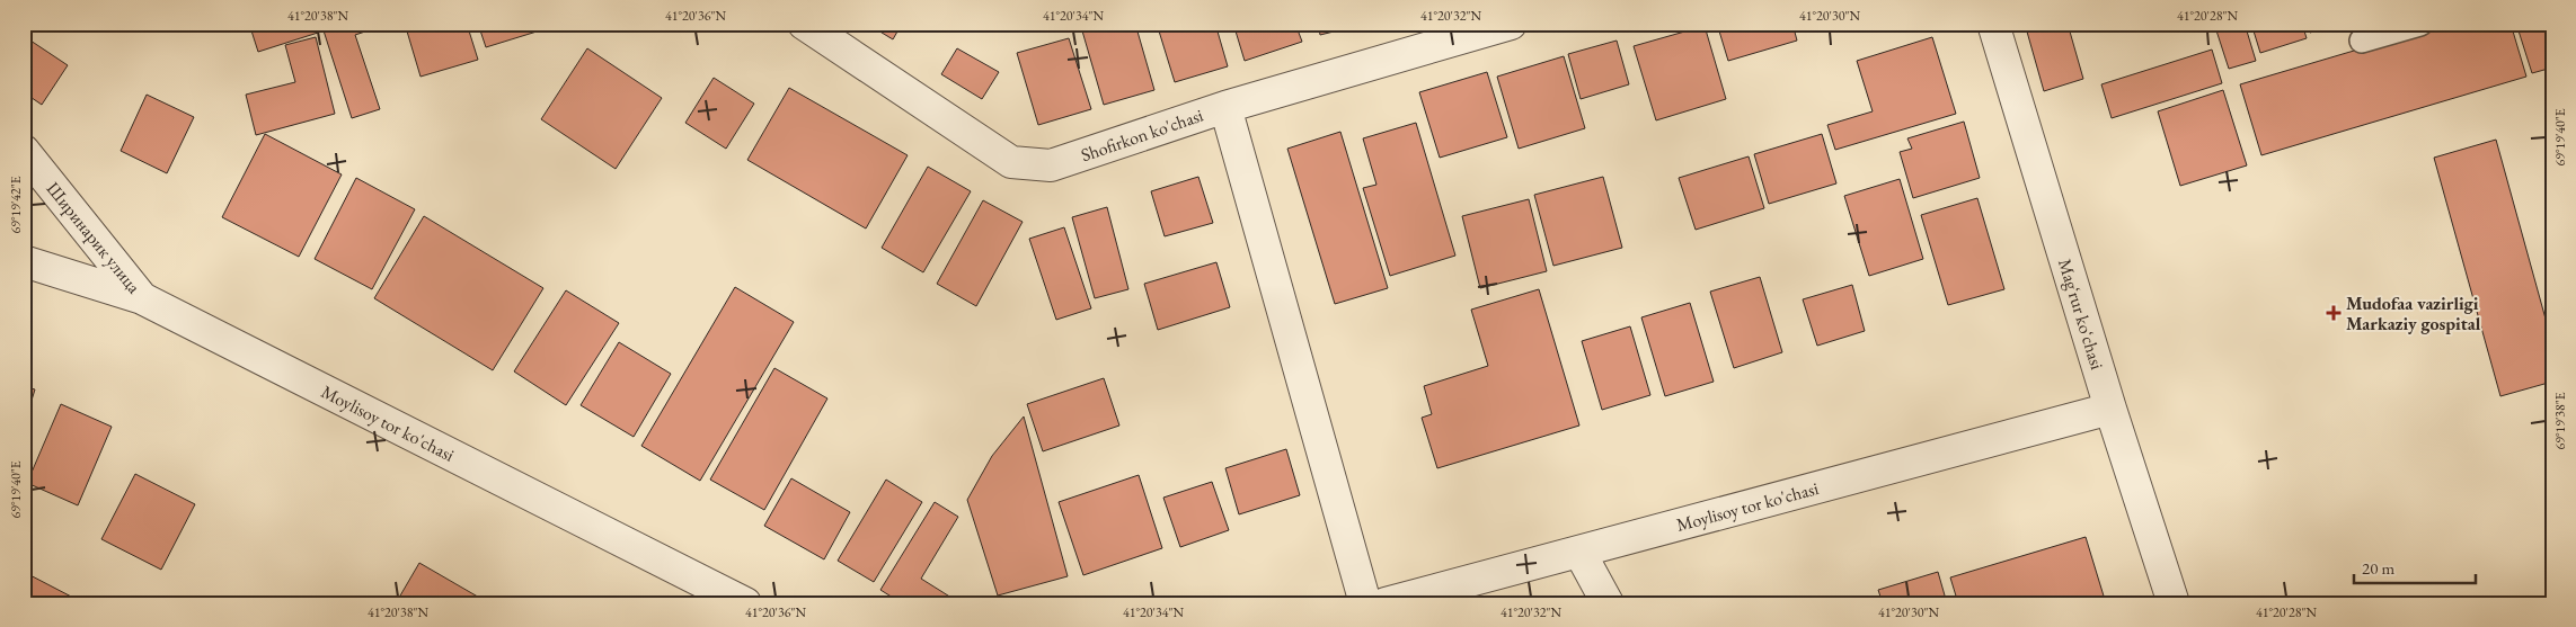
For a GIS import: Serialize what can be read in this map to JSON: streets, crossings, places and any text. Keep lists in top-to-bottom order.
{
  "streets": {
    "street": [
      "Shofirkon ko'chasi",
      "Ширинарик улица",
      "Magʻrur koʻchasi",
      "Moylisoy tor ko'chasi"
    ]
  },
  "crossings": [
    ["Ширинарик улица", "Moylisoy tor ko'chasi"],
    ["Magʻrur koʻchasi", "Moylisoy tor ko'chasi"]
  ],
  "places": {
    "health": ["Mudofaa vazirligi Markaziy gospital"]
  },
  "scale_bar": "20 m",
  "coordinates": [
    "41°20'38\"N",
    "41°20'36\"N",
    "41°20'34\"N",
    "41°20'32\"N",
    "41°20'30\"N",
    "41°20'28\"N",
    "69°19'40\"E",
    "69°19'42\"E",
    "69°19'38\"E"
  ]
}
